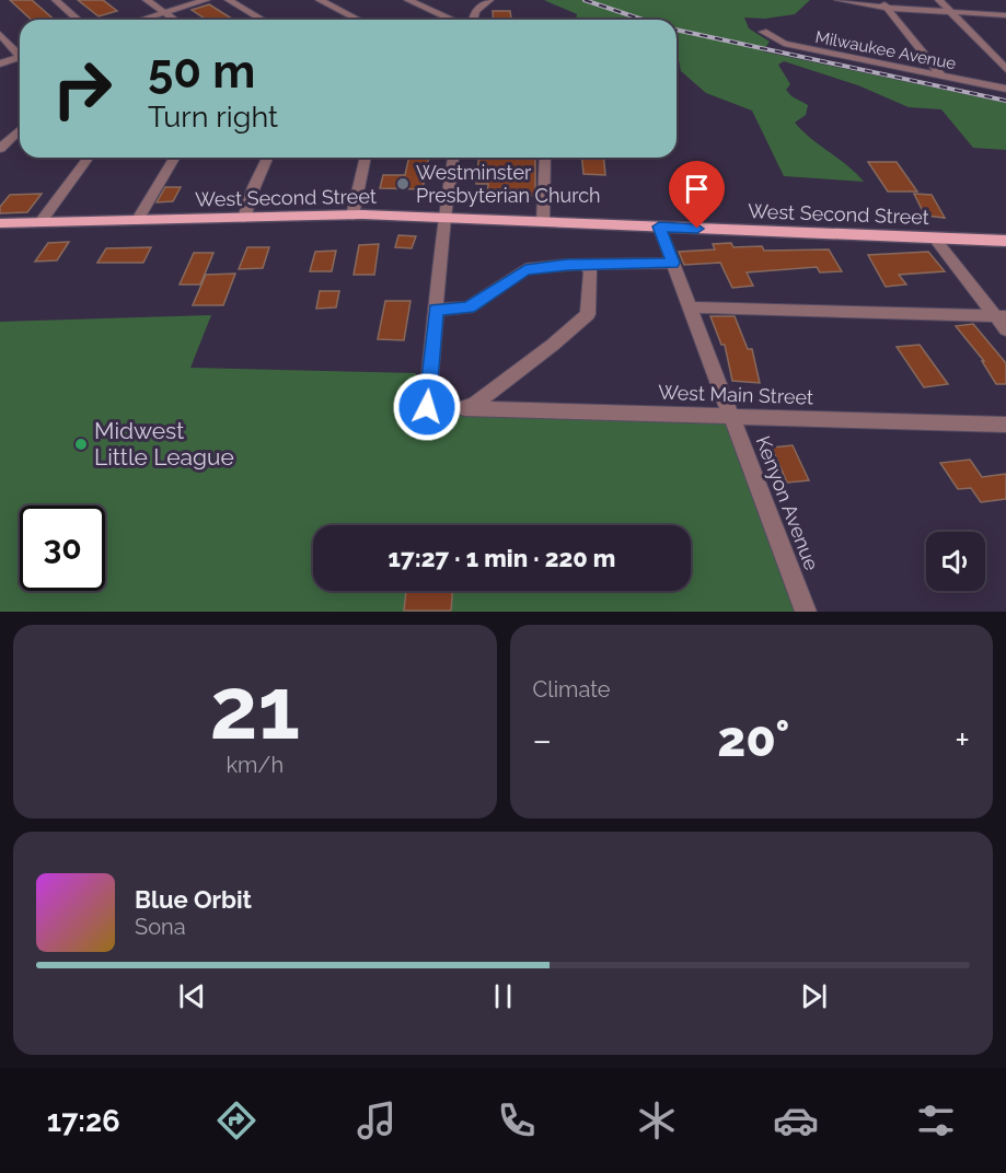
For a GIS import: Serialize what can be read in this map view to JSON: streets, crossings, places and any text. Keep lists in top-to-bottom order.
{
  "streets": {
    "main road": ["West Second Street"],
    "street": ["Milwaukee Avenue", "West Main Street", "Kenyon Avenue"]
  },
  "crossings": [
    ["West Second Street", "Kenyon Avenue"],
    ["West Main Street", "Kenyon Avenue"]
  ],
  "places": ["Westminster Presbyterian Church", "Midwest Little League"],
  "page": {
    "turn": ["50 m", "Turn right"],
    "limit": "30",
    "trip": "17:27 · 1 min · 220 m",
    "tile": [
      ["21", "km/h"],
      "Climate"
    ],
    "heat": ["−", "20°", "+"],
    "song": ["Blue Orbit", "Sona"],
    "tabs": "17:26"
  }
}
